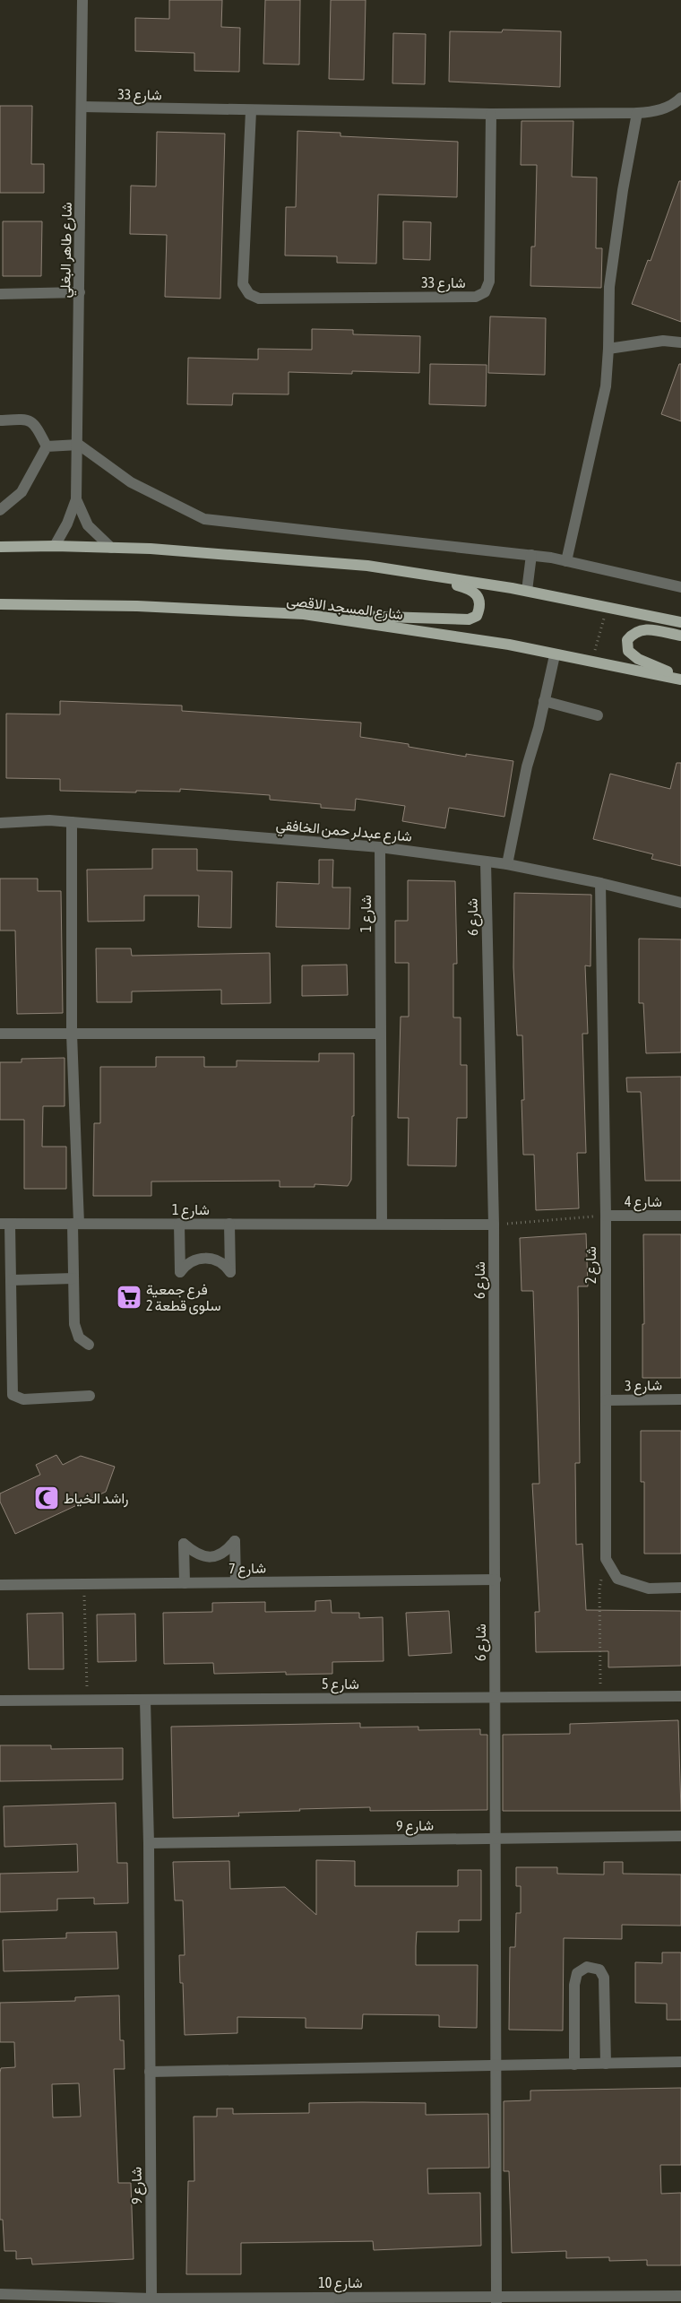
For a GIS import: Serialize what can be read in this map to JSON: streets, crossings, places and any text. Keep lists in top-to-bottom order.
{
  "streets": {
    "main road": ["شارع المسجد الاقصى"],
    "street": [
      "شارع 33",
      "شارع طاهر البغلي",
      "شارع عبدلر حمن الخافقي",
      "شارع 1",
      "شارع 6",
      "شارع 4",
      "شارع 2",
      "شارع 3",
      "شارع 7",
      "شارع 5",
      "شارع 9",
      "شارع 10"
    ]
  },
  "crossings": [
    ["شارع 33", "شارع طاهر البغلي"],
    ["شارع عبدلر حمن الخافقي", "شارع 1"],
    ["شارع عبدلر حمن الخافقي", "شارع 6"],
    ["شارع عبدلر حمن الخافقي", "شارع 2"],
    ["شارع 1", "شارع 6"],
    ["شارع 6", "شارع 7"],
    ["شارع 6", "شارع 5"],
    ["شارع 6", "شارع 9"],
    ["شارع 6", "شارع 10"],
    ["شارع 4", "شارع 2"],
    ["شارع 2", "شارع 3"],
    ["شارع 5", "شارع 9"],
    ["شارع 9", "شارع 10"]
  ],
  "places": {
    "supermarket": ["فرع جمعية سلوى قطعة 2"],
    "mosque": ["راشد الخياط"]
  }
}
